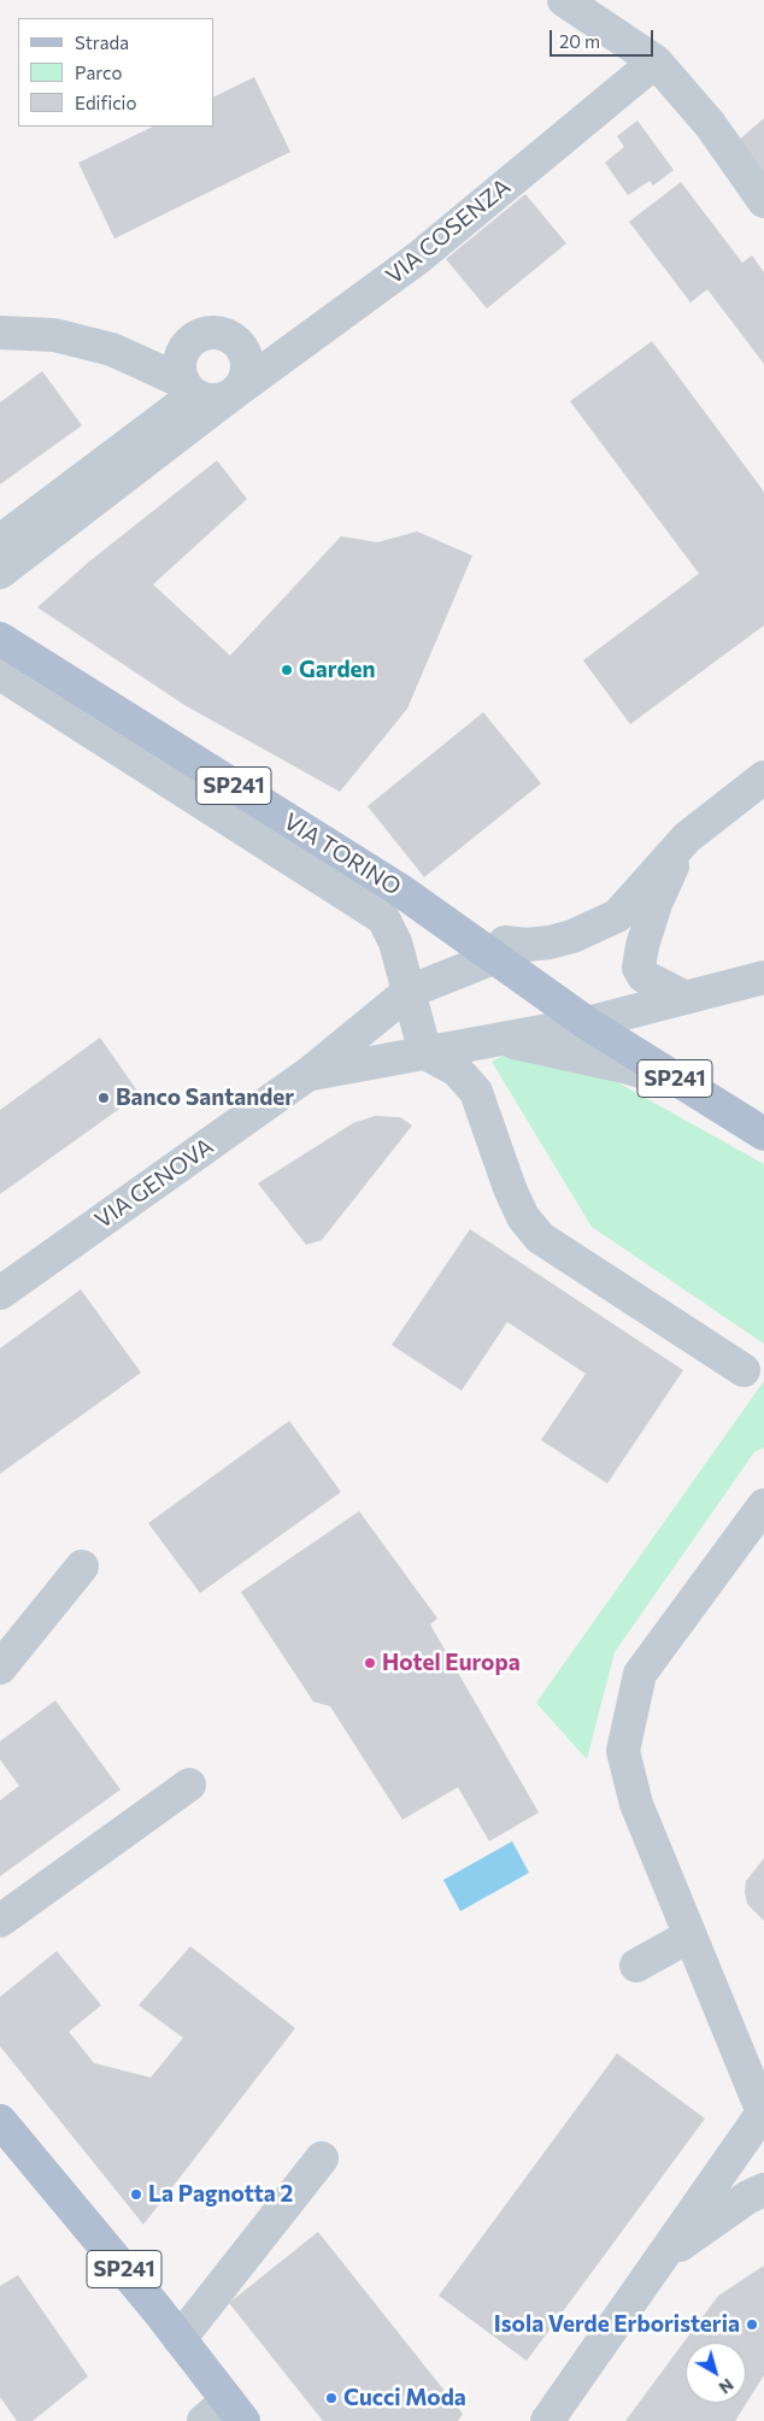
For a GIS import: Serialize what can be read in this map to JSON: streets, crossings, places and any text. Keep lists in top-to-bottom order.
{
  "streets": {
    "main road": ["SP241", "VIA TORINO"],
    "street": ["VIA COSENZA", "VIA GENOVA"]
  },
  "crossings": [
    ["SP241", "VIA TORINO"],
    ["SP241", "VIA GENOVA"],
    ["VIA TORINO", "VIA GENOVA"]
  ],
  "places": [
    "Garden",
    "Banco Santander",
    "Hotel Europa",
    "La Pagnotta 2",
    "Isola Verde Erboristeria",
    "Cucci Moda"
  ],
  "legend": ["Strada", "Parco", "Edificio"],
  "scale_bar": "20 m",
  "north": "bottom right"
}
